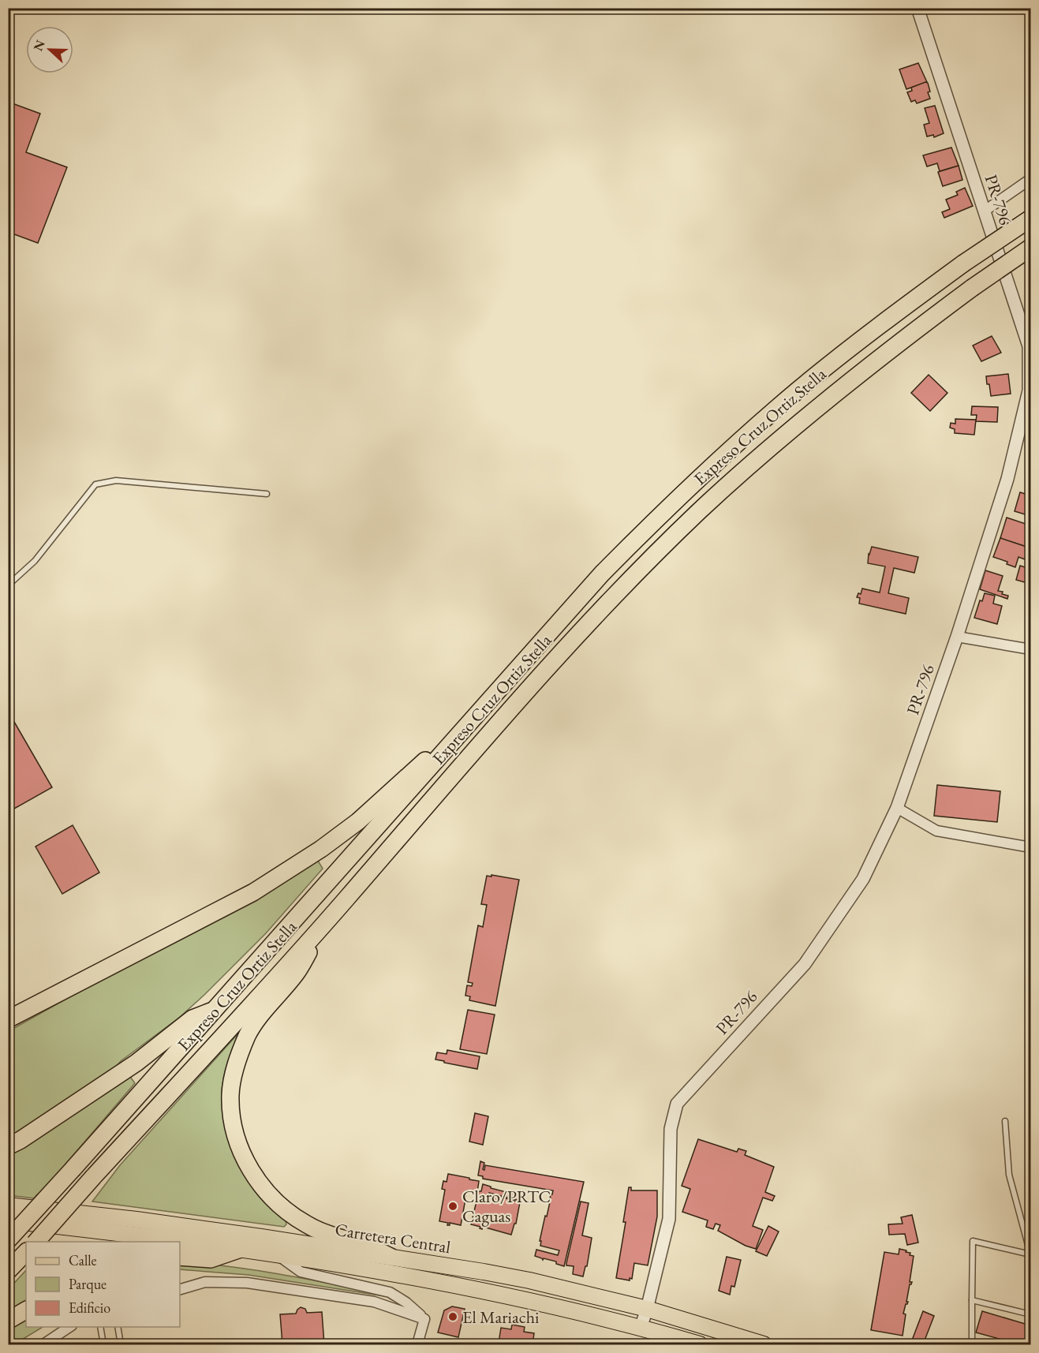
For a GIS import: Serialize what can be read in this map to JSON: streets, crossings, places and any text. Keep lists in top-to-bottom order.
{
  "streets": {
    "highway": ["Expreso Cruz Ortiz Stella"],
    "main road": ["Carretera Central"],
    "street": ["PR-796"]
  },
  "crossings": [
    ["PR-796", "Carretera Central"]
  ],
  "places": ["Claro/PRTC Caguas", "El Mariachi"],
  "legend": ["Calle", "Parque", "Edificio"],
  "north": "left"
}
